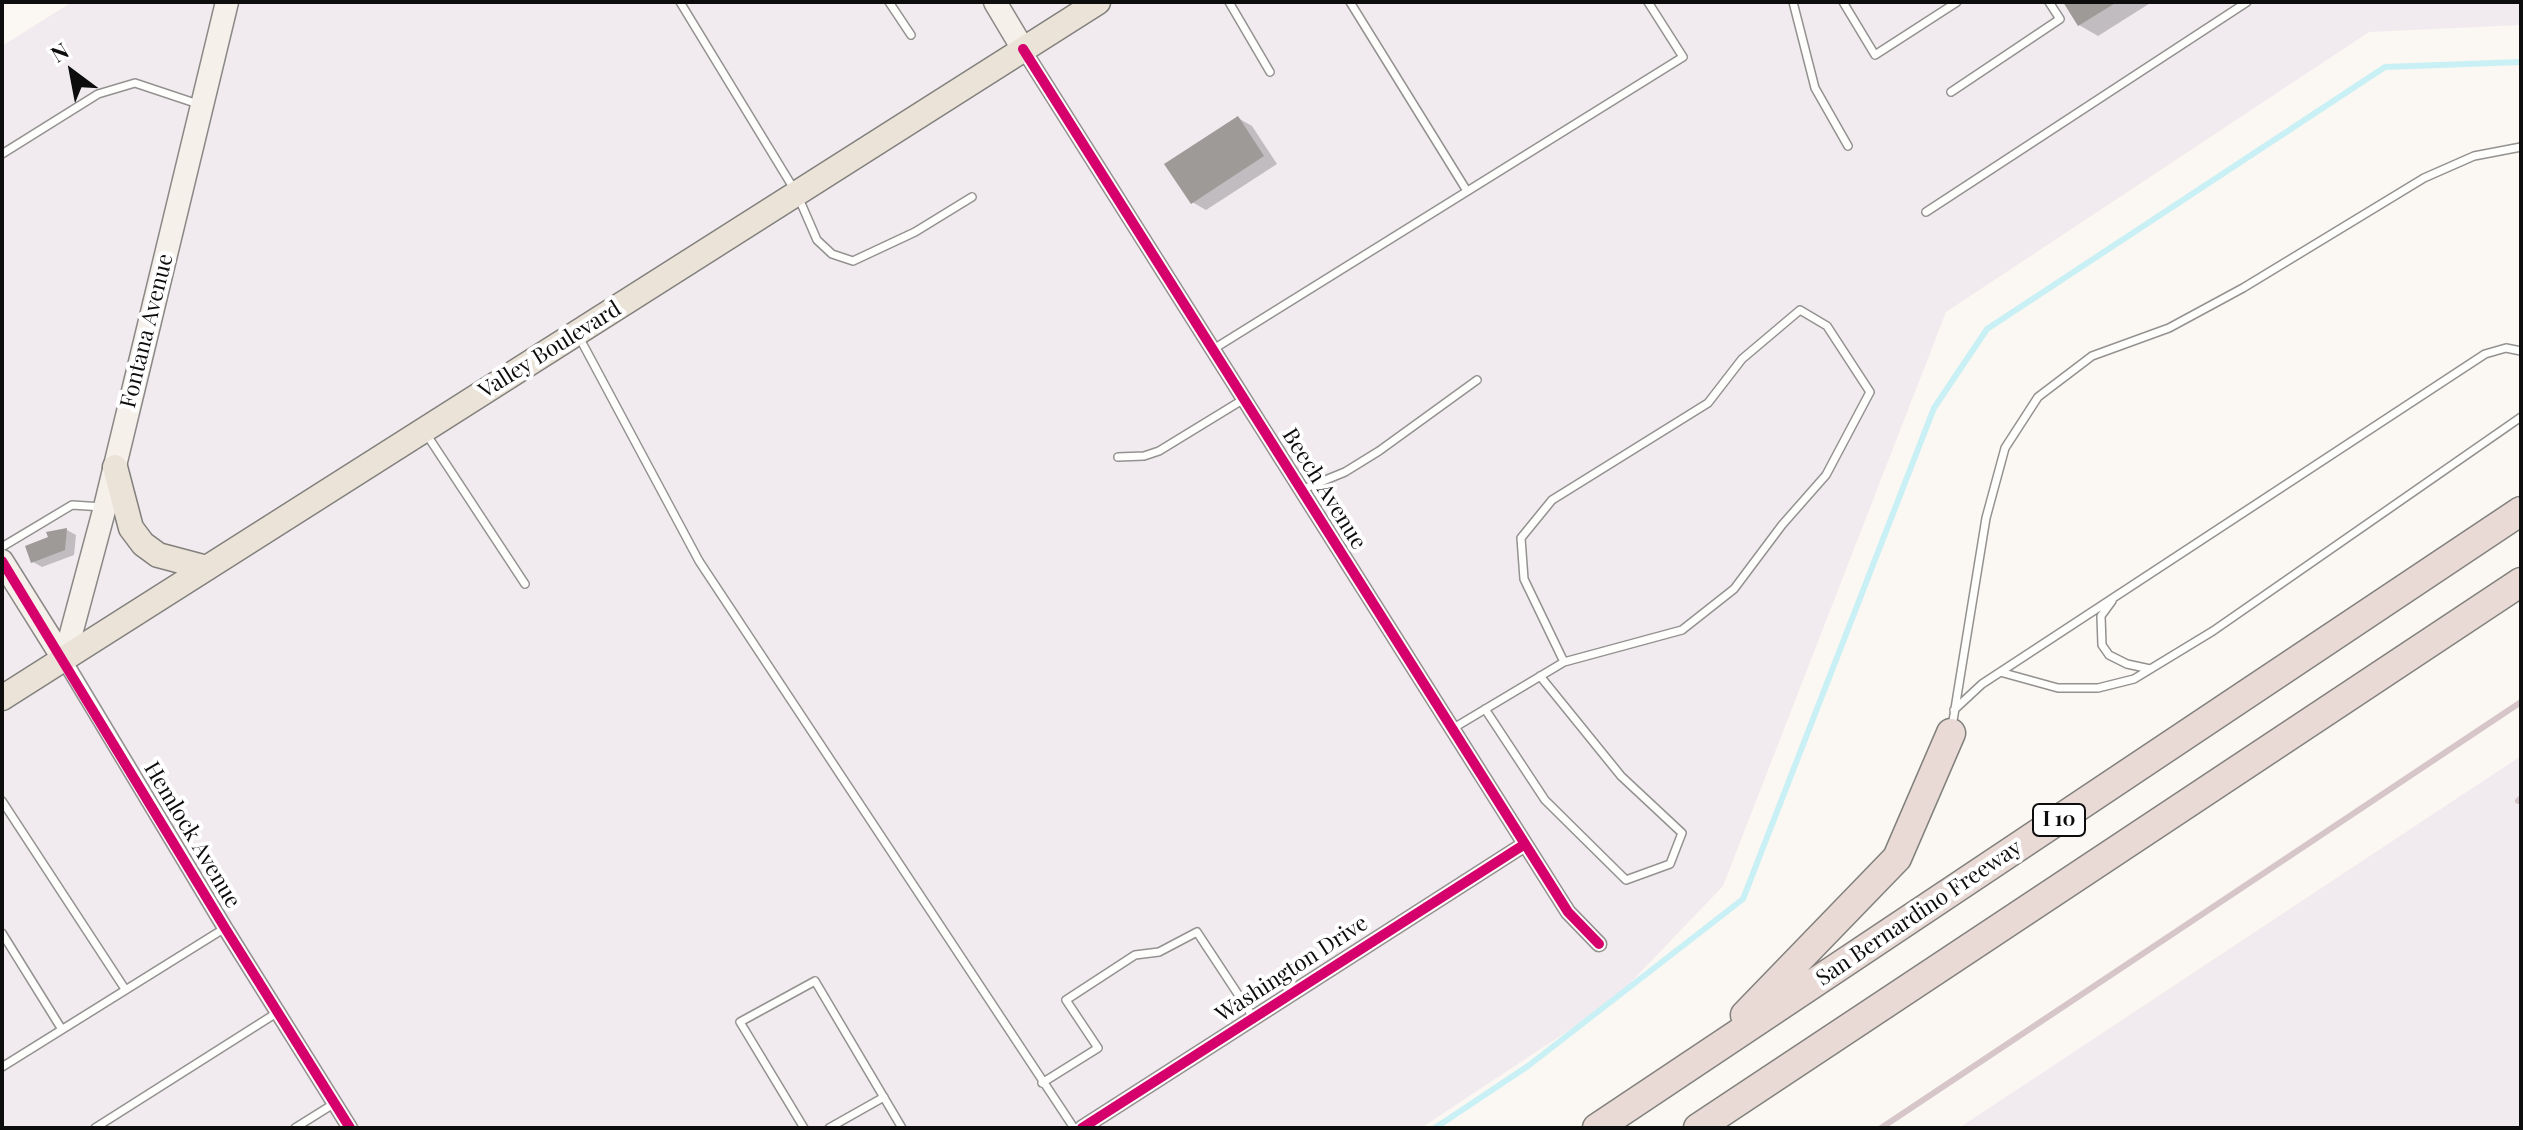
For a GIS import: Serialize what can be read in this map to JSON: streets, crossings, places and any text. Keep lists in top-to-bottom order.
{
  "streets": {
    "highway": ["I 10", "San Bernardino Freeway"],
    "main road": [
      "Fontana Avenue",
      "Valley Boulevard",
      "Beech Avenue",
      "Hemlock Avenue"
    ],
    "street": ["Washington Drive"]
  },
  "crossings": [
    ["Fontana Avenue", "Valley Boulevard"],
    ["Fontana Avenue", "Hemlock Avenue"],
    ["Valley Boulevard", "Beech Avenue"],
    ["Valley Boulevard", "Hemlock Avenue"],
    ["Beech Avenue", "Washington Drive"]
  ],
  "north": "top left"
}
